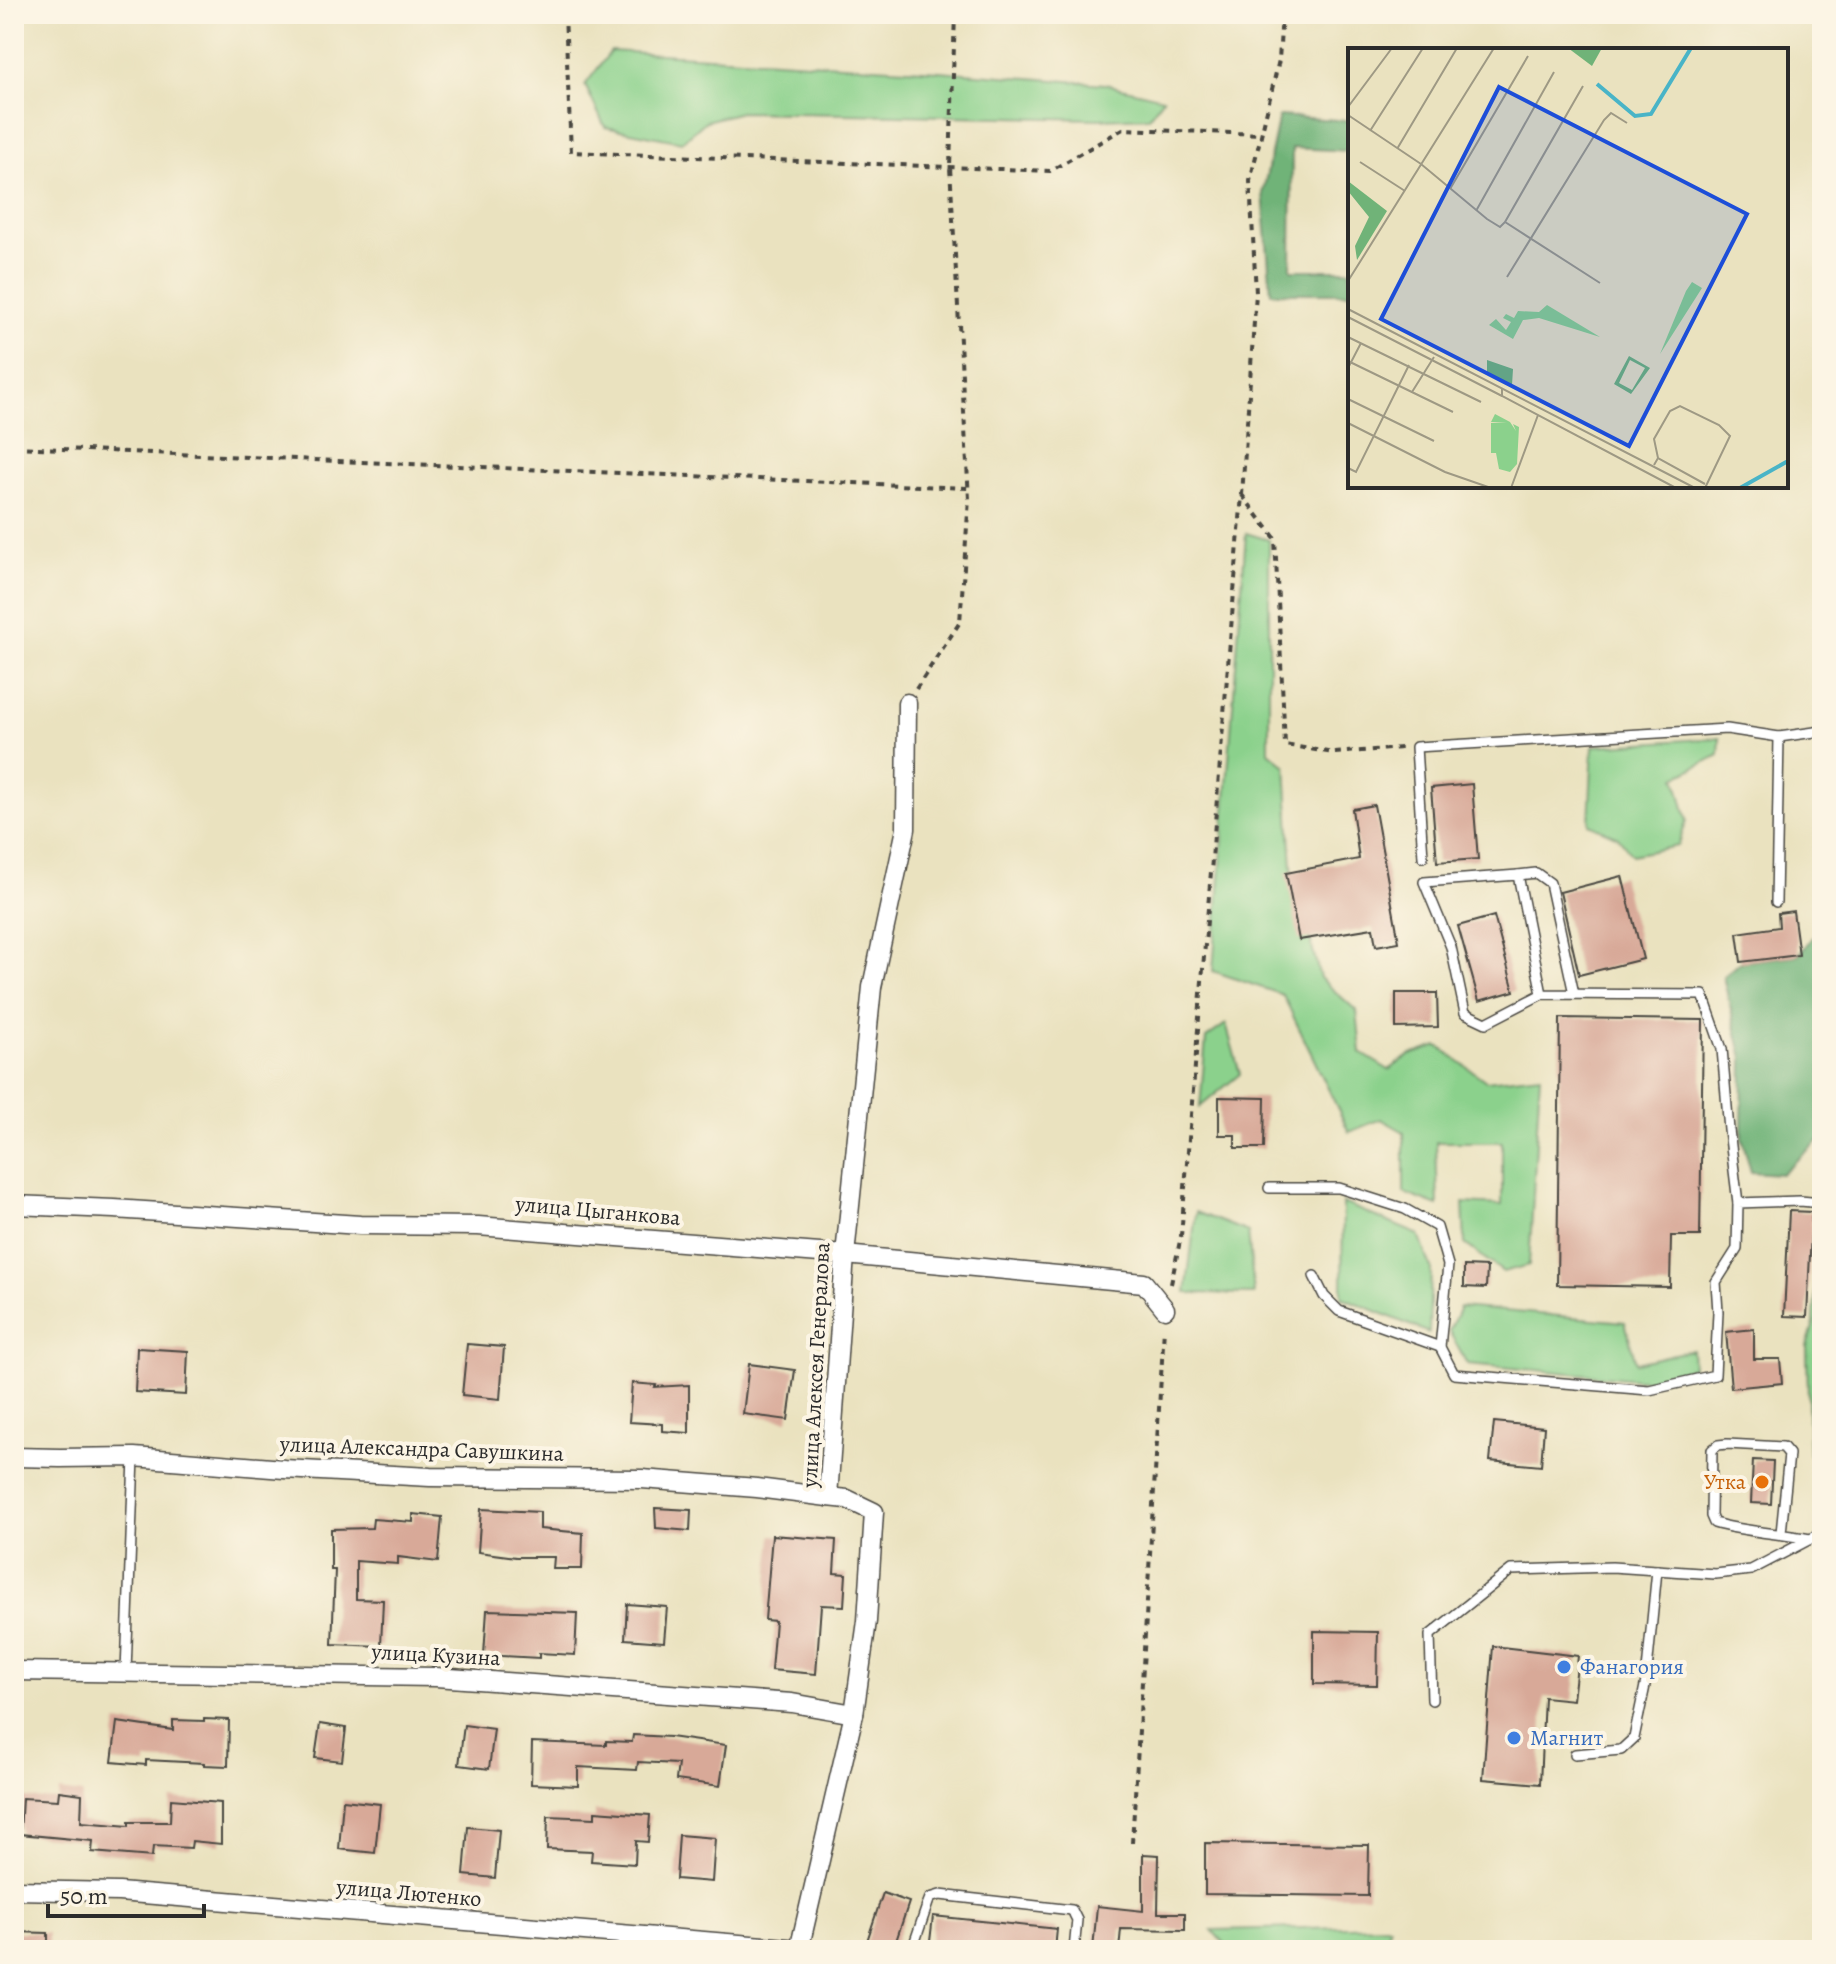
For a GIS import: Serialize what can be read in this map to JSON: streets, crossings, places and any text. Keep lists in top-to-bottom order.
{
  "streets": {
    "street": [
      "улица Цыганкова",
      "улица Алексея Генералова",
      "улица Александра Савушкина",
      "улица Кузина",
      "улица Лютенко"
    ]
  },
  "crossings": [
    ["улица Цыганкова", "улица Алексея Генералова"],
    ["улица Алексея Генералова", "улица Александра Савушкина"],
    ["улица Алексея Генералова", "улица Кузина"],
    ["улица Алексея Генералова", "улица Лютенко"]
  ],
  "places": ["Утка", "Фанагория", "Магнит"],
  "scale_bar": "50 m"
}
